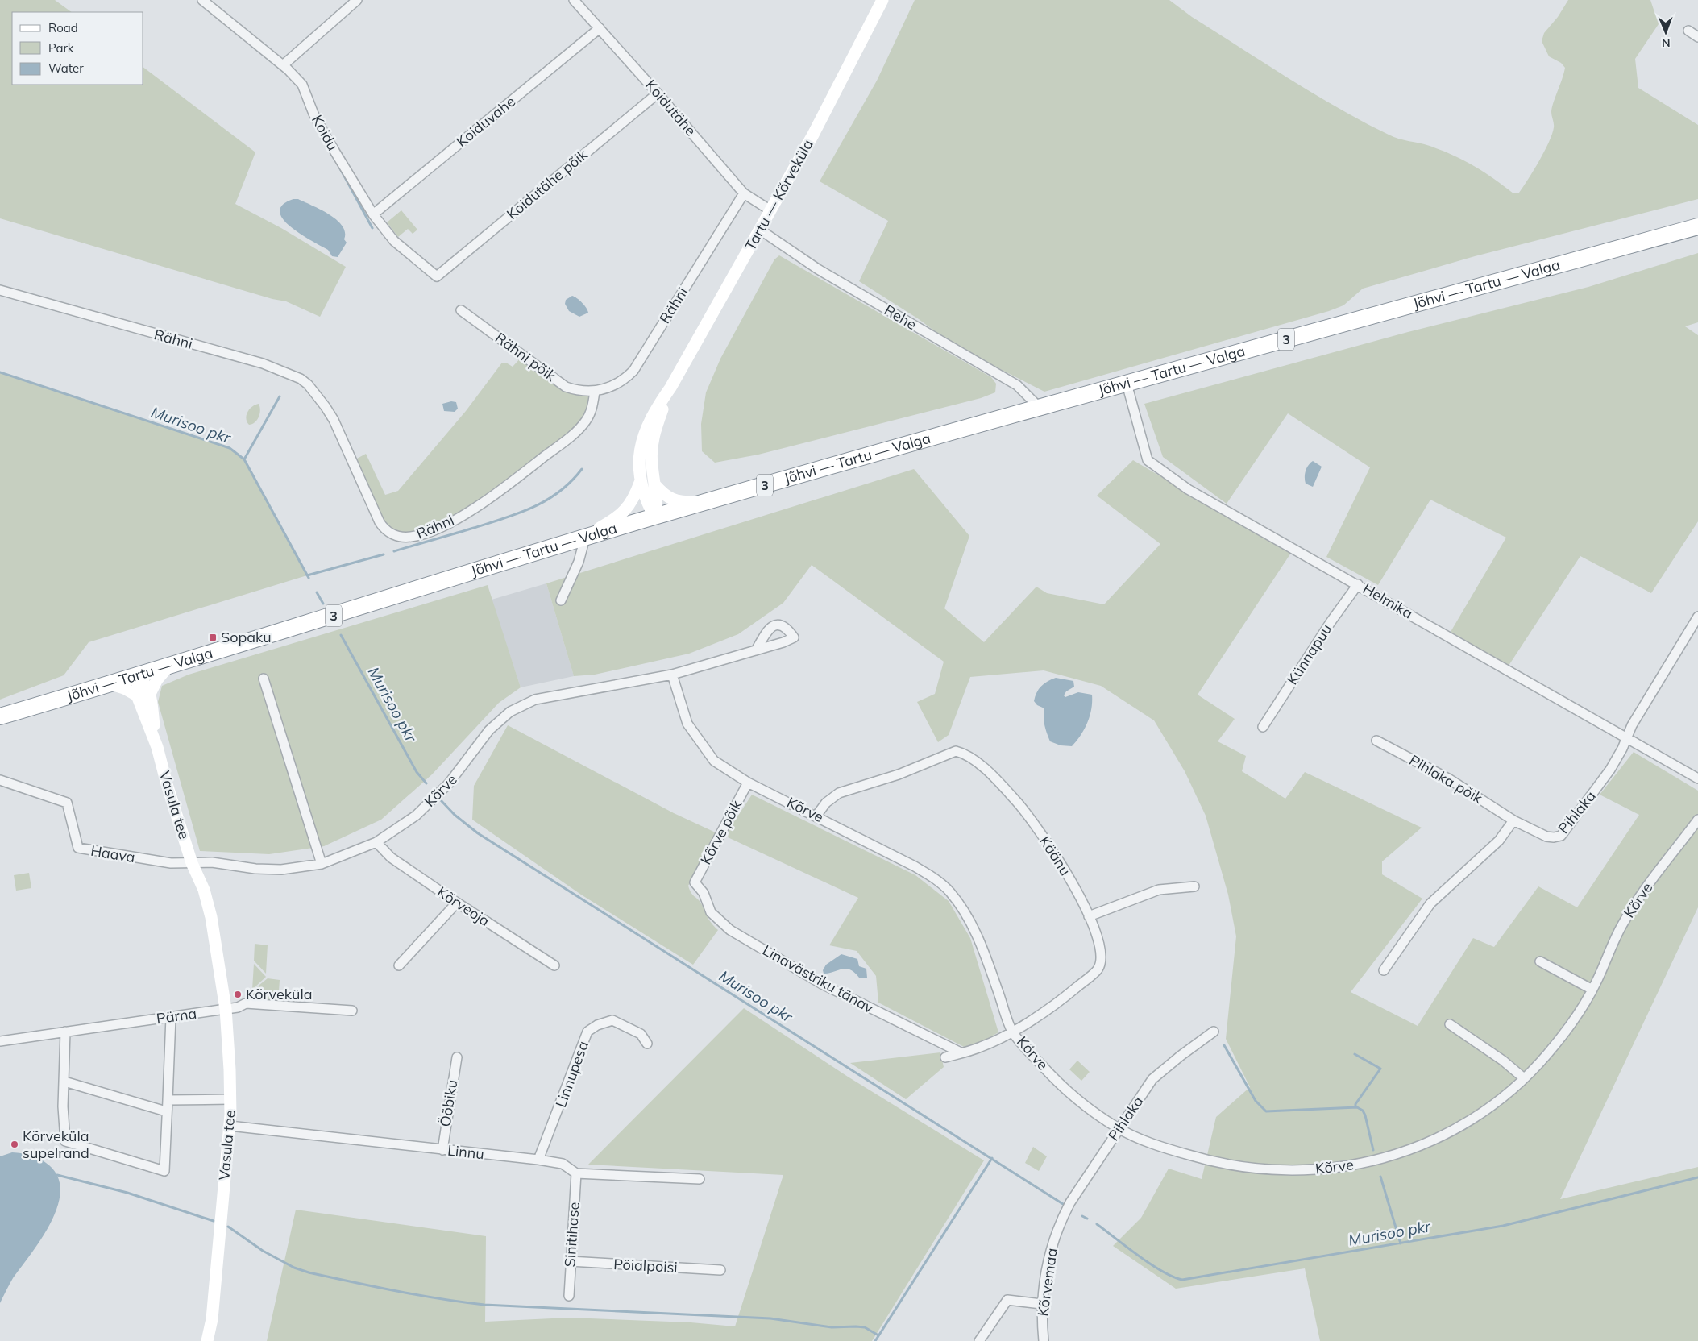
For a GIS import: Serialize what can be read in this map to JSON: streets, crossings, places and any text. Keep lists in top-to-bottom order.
{
  "streets": {
    "highway": ["Jõhvi — Tartu — Valga", "3"],
    "main road": ["Tartu — Kõrveküla", "Vasula tee"],
    "street": [
      "Koidutähe",
      "Koiduvahe",
      "Koidu",
      "Koidutähe põik",
      "Rähni",
      "Rehe",
      "Rähni põik",
      "Helmika",
      "Künnapuu",
      "Pihlaka põik",
      "Kõrve",
      "Pihlaka",
      "Kõrve põik",
      "Haava",
      "Käänu",
      "Kõrveoja",
      "Linavästriku tänav",
      "Pärna",
      "Linnupesa",
      "Ööbiku",
      "Linnu",
      "Sinitihase",
      "Pöialpoisi",
      "Kõrvemaa"
    ]
  },
  "crossings": [
    ["Koidutähe", "Koiduvahe"],
    ["Koidutähe", "Koidutähe põik"],
    ["Koidutähe", "Tartu — Kõrveküla"],
    ["Koidutähe", "Rähni"],
    ["Koiduvahe", "Koidu"],
    ["Koidu", "Koidutähe põik"],
    ["Tartu — Kõrveküla", "Jõhvi — Tartu — Valga"],
    ["Tartu — Kõrveküla", "Rehe"],
    ["Jõhvi — Tartu — Valga", "Rehe"],
    ["Jõhvi — Tartu — Valga", "Helmika"],
    ["Jõhvi — Tartu — Valga", "Vasula tee"],
    ["Rähni", "Rähni põik"],
    ["Helmika", "Künnapuu"],
    ["Helmika", "Pihlaka"],
    ["Pihlaka põik", "Pihlaka"],
    ["Kõrve", "Vasula tee"],
    ["Kõrve", "Pihlaka"],
    ["Kõrve", "Kõrve põik"],
    ["Kõrve", "Haava"],
    ["Kõrve", "Käänu"],
    ["Kõrve", "Kõrveoja"],
    ["Vasula tee", "Haava"],
    ["Vasula tee", "Pärna"],
    ["Vasula tee", "Linnu"],
    ["Pihlaka", "Kõrvemaa"],
    ["Kõrve põik", "Linavästriku tänav"],
    ["Käänu", "Linavästriku tänav"],
    ["Linnupesa", "Linnu"],
    ["Ööbiku", "Linnu"],
    ["Linnu", "Sinitihase"],
    ["Sinitihase", "Pöialpoisi"]
  ],
  "water": ["Murisoo pkr"],
  "places": {
    "transit": ["Sopaku"],
    "other": ["Kõrveküla", "Kõrveküla supelrand"]
  },
  "legend": ["Road", "Park", "Water"],
  "north": "bottom"
}
